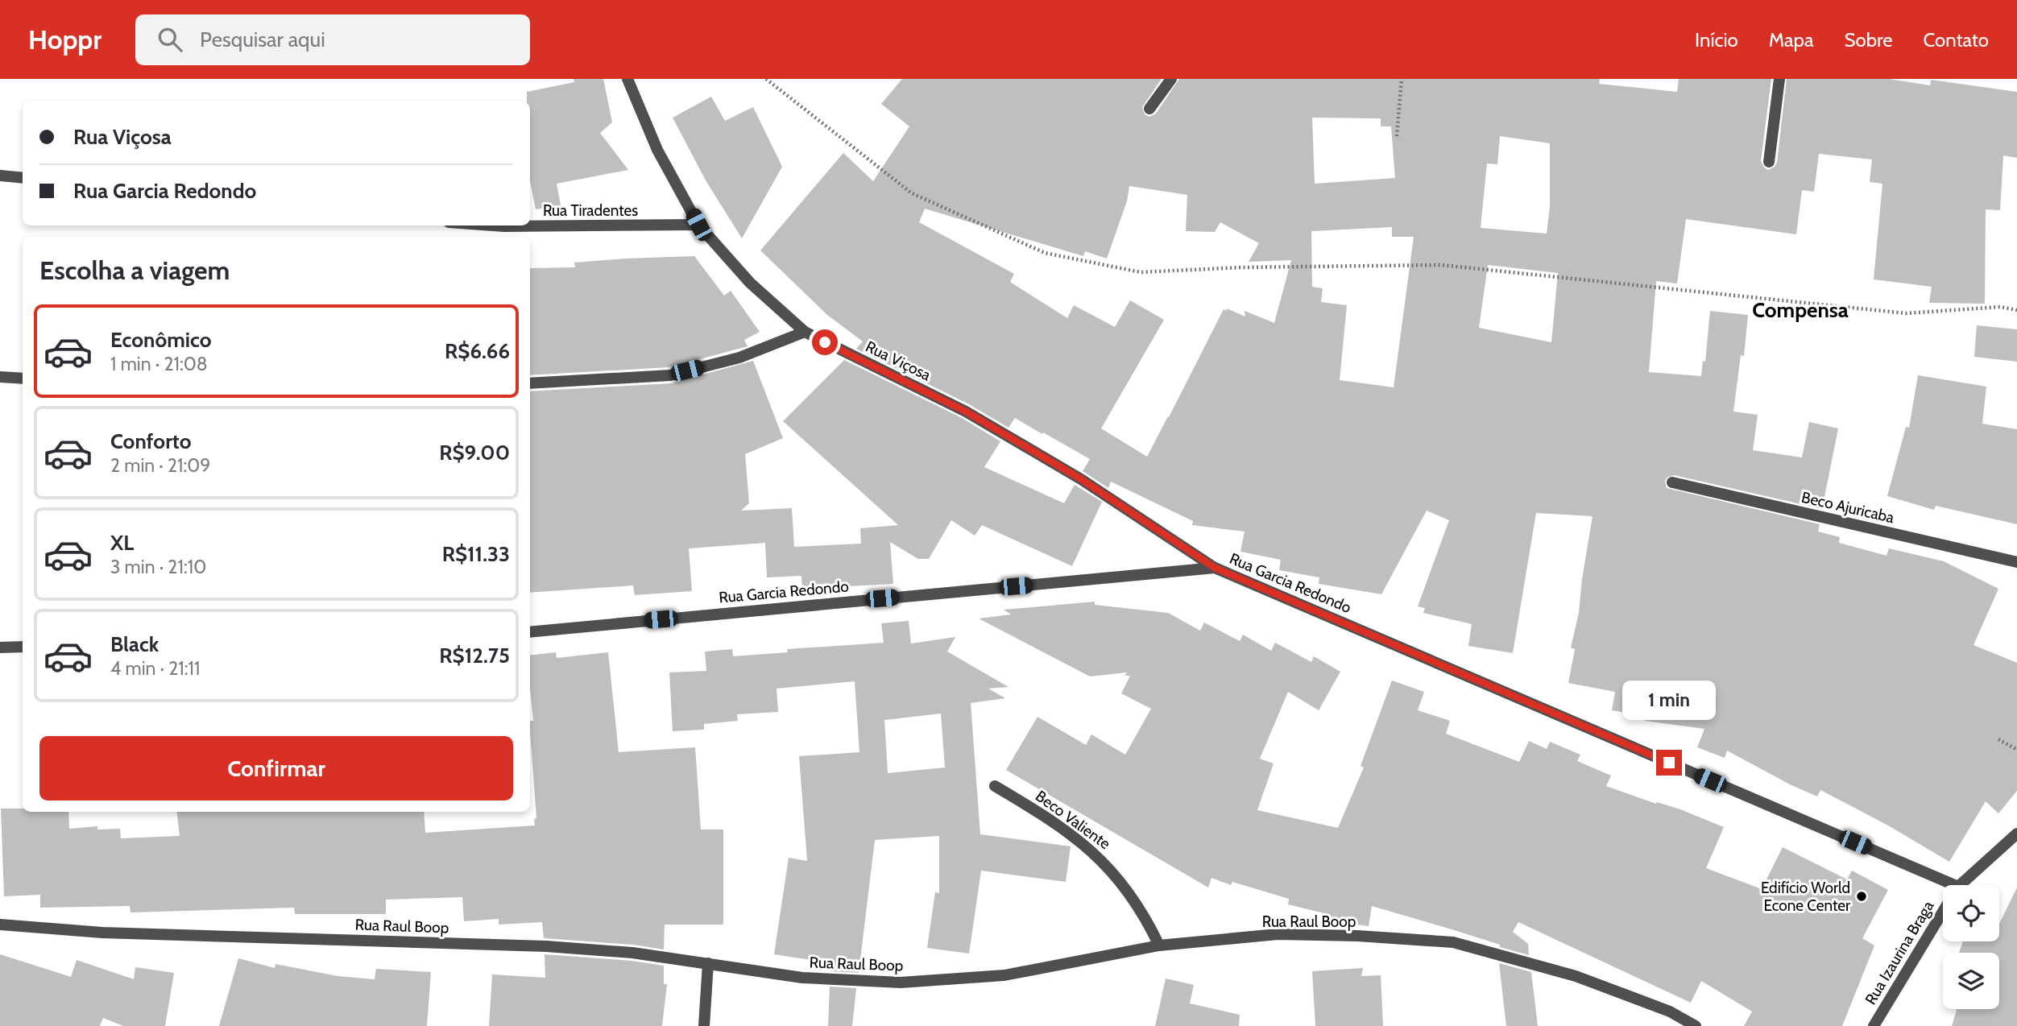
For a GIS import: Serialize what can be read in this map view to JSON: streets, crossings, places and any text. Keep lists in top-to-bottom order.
{
  "streets": {
    "street": [
      "Rua Tiradentes",
      "Rua Viçosa",
      "Beco Ajuricaba",
      "Rua Garcia Redondo",
      "Beco Valiente",
      "Rua Raul Boop",
      "Rua Izaurina Braga"
    ]
  },
  "crossings": [
    ["Rua Tiradentes", "Rua Viçosa"],
    ["Rua Viçosa", "Rua Garcia Redondo"],
    ["Beco Valiente", "Rua Raul Boop"]
  ],
  "districts": ["Compensa"],
  "places": ["Edifício World Econe Center"],
  "page": {
    "header": "Hoppr",
    "search": "Pesquisar aqui",
    "nav": [
      "Início",
      "Mapa",
      "Sobre",
      "Contato"
    ],
    "banner": ["Rua Viçosa", "Rua Garcia Redondo"],
    "heading": "Escolha a viagem",
    "list": [
      {
        "name": "Econômico",
        "note": "1 min · 21:08",
        "value": "R$6.66"
      },
      {
        "name": "Conforto",
        "note": "2 min · 21:09",
        "value": "R$9.00"
      },
      {
        "name": "XL",
        "note": "3 min · 21:10",
        "value": "R$11.33"
      },
      {
        "name": "Black",
        "note": "4 min · 21:11",
        "value": "R$12.75"
      }
    ],
    "bubble": "1 min",
    "buttons": "Confirmar"
  }
}
